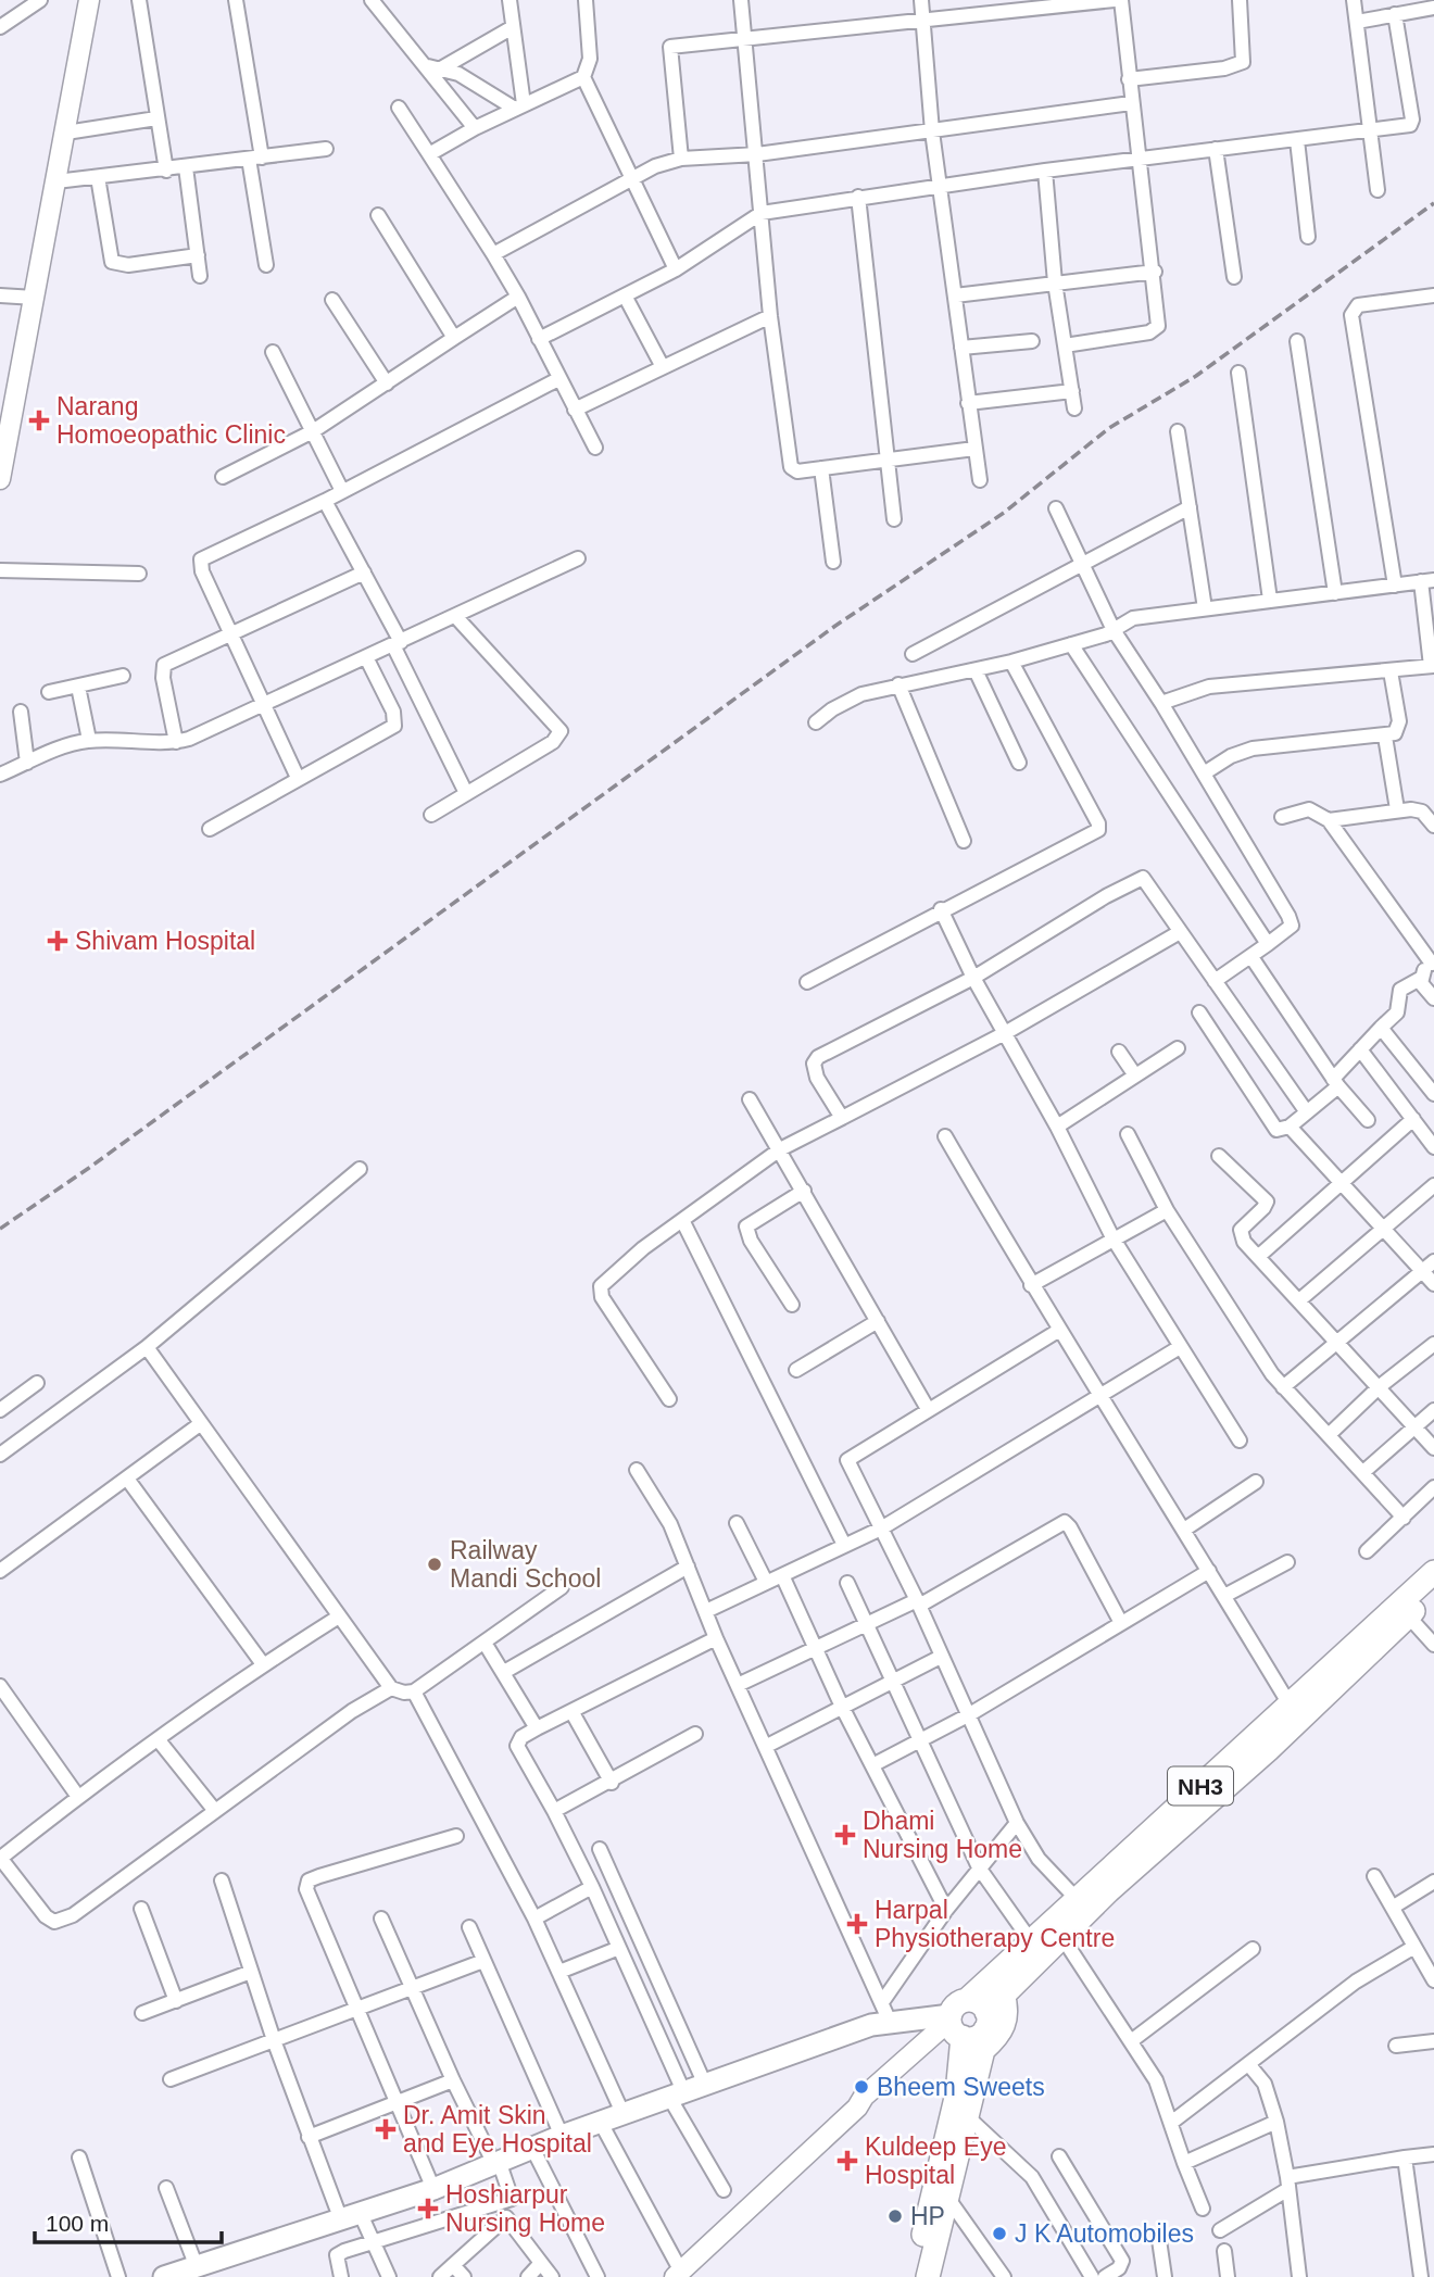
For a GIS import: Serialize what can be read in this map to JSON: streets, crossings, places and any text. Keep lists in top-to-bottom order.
{
  "streets": {
    "highway": ["NH3"]
  },
  "places": {
    "health": [
      "Narang Homoeopathic Clinic",
      "Shivam Hospital",
      "Dhami Nursing Home",
      "Harpal Physiotherapy Centre",
      "Dr. Amit Skin and Eye Hospital",
      "Kuldeep Eye Hospital",
      "Hoshiarpur Nursing Home"
    ],
    "other": [
      "Railway Mandi School",
      "Bheem Sweets",
      "HP",
      "J K Automobiles"
    ]
  },
  "scale_bar": "100 m"
}
